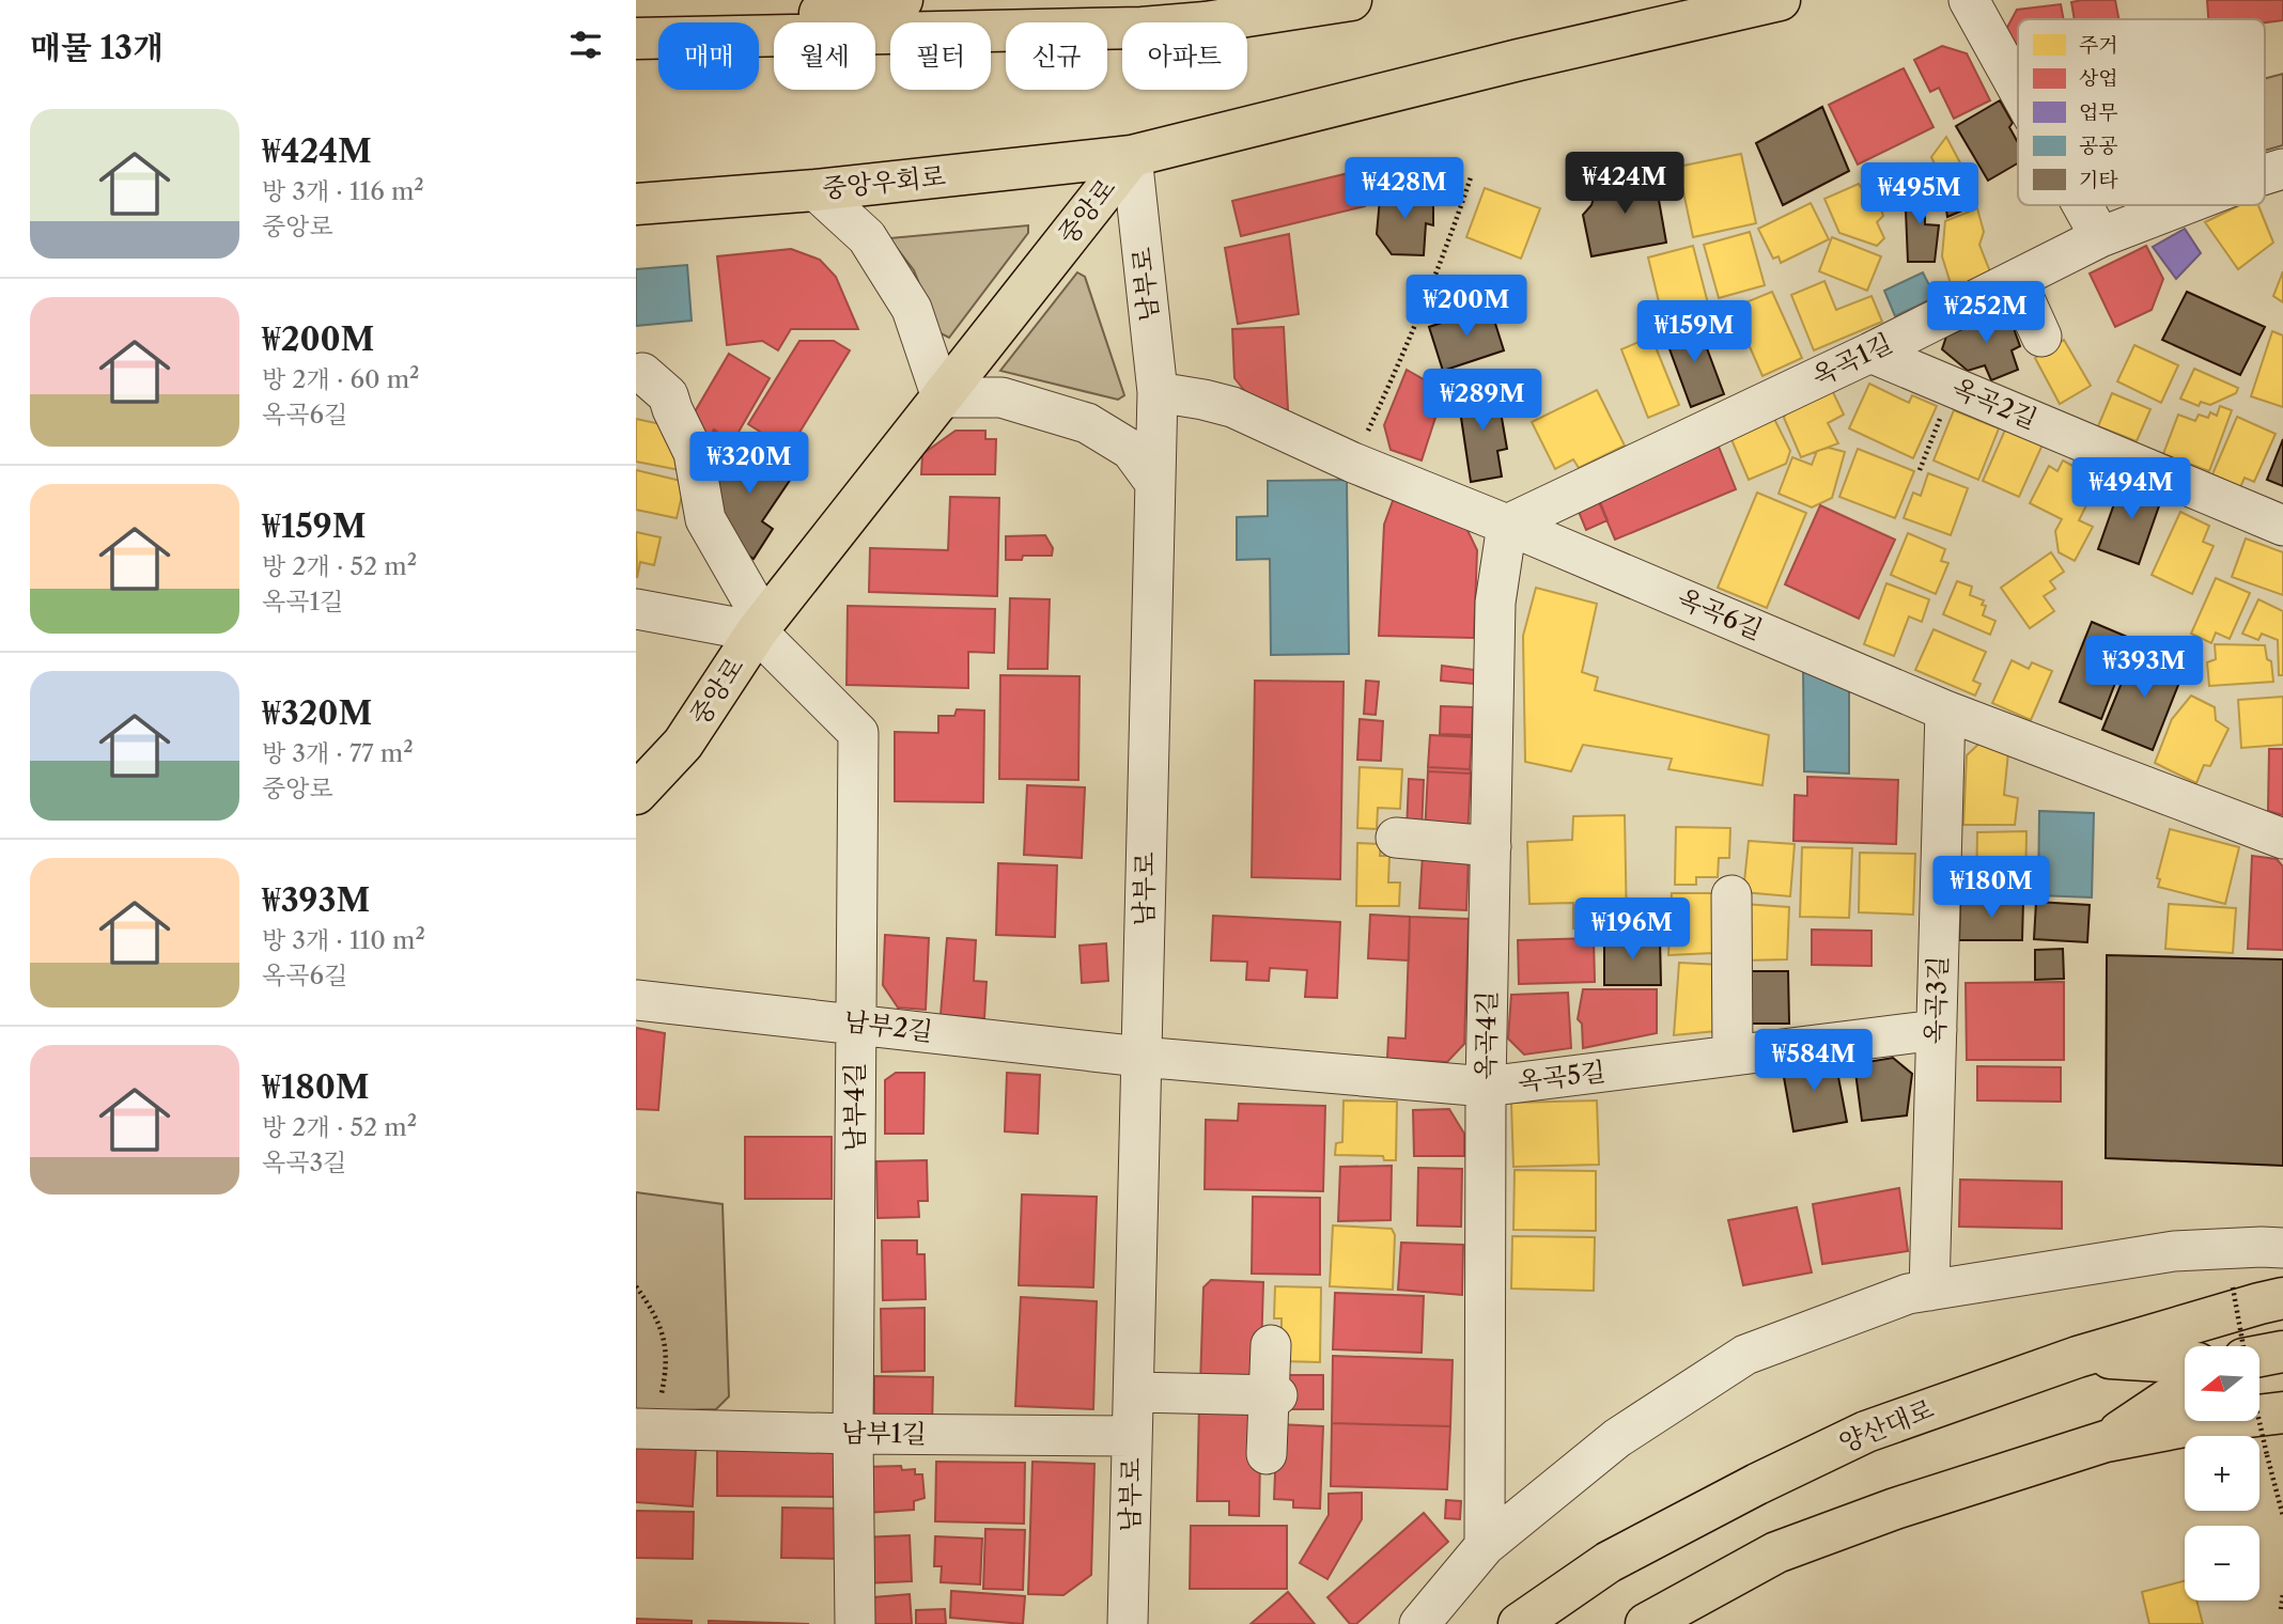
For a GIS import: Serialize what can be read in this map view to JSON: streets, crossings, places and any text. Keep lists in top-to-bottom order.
{
  "streets": {
    "main road": ["중앙우회로", "중앙로", "양산대로"],
    "street": [
      "남부로",
      "옥곡1길",
      "옥곡2길",
      "옥곡6길",
      "옥곡3길",
      "남부2길",
      "옥곡4길",
      "옥곡5길",
      "남부4길",
      "남부1길"
    ]
  },
  "crossings": [
    ["중앙우회로", "중앙로"],
    ["중앙우회로", "남부로"],
    ["중앙로", "남부로"],
    ["중앙로", "남부4길"],
    ["남부로", "옥곡6길"],
    ["남부로", "남부2길"],
    ["남부로", "옥곡5길"],
    ["남부로", "남부1길"],
    ["옥곡1길", "옥곡2길"],
    ["옥곡1길", "옥곡6길"],
    ["옥곡1길", "옥곡4길"],
    ["옥곡6길", "옥곡3길"],
    ["옥곡6길", "옥곡4길"],
    ["옥곡3길", "옥곡5길"],
    ["남부2길", "옥곡5길"],
    ["남부2길", "남부4길"],
    ["옥곡4길", "옥곡5길"],
    ["남부4길", "남부1길"]
  ],
  "legend": [
    "주거",
    "상업",
    "업무",
    "공공",
    "기타"
  ],
  "north": "left",
  "page": {
    "heading": "매물 13개",
    "chip": [
      "매매",
      "월세",
      "필터",
      "신규",
      "아파트"
    ],
    "list": [
      {
        "name": "₩424M",
        "note": "방 3개 · 116 m² · 중앙로"
      },
      {
        "name": "₩200M",
        "note": "방 2개 · 60 m² · 옥곡6길"
      },
      {
        "name": "₩159M",
        "note": "방 2개 · 52 m² · 옥곡1길"
      },
      {
        "name": "₩320M",
        "note": "방 3개 · 77 m² · 중앙로"
      },
      {
        "name": "₩393M",
        "note": "방 3개 · 110 m² · 옥곡6길"
      },
      {
        "name": "₩180M",
        "note": "방 2개 · 52 m² · 옥곡3길"
      }
    ],
    "price": [
      "₩424M",
      "₩428M",
      "₩495M",
      "₩200M",
      "₩252M",
      "₩159M",
      "₩289M",
      "₩320M",
      "₩494M",
      "₩393M",
      "₩180M",
      "₩196M",
      "₩584M"
    ],
    "map_buttons": ["+", "−"]
  }
}
